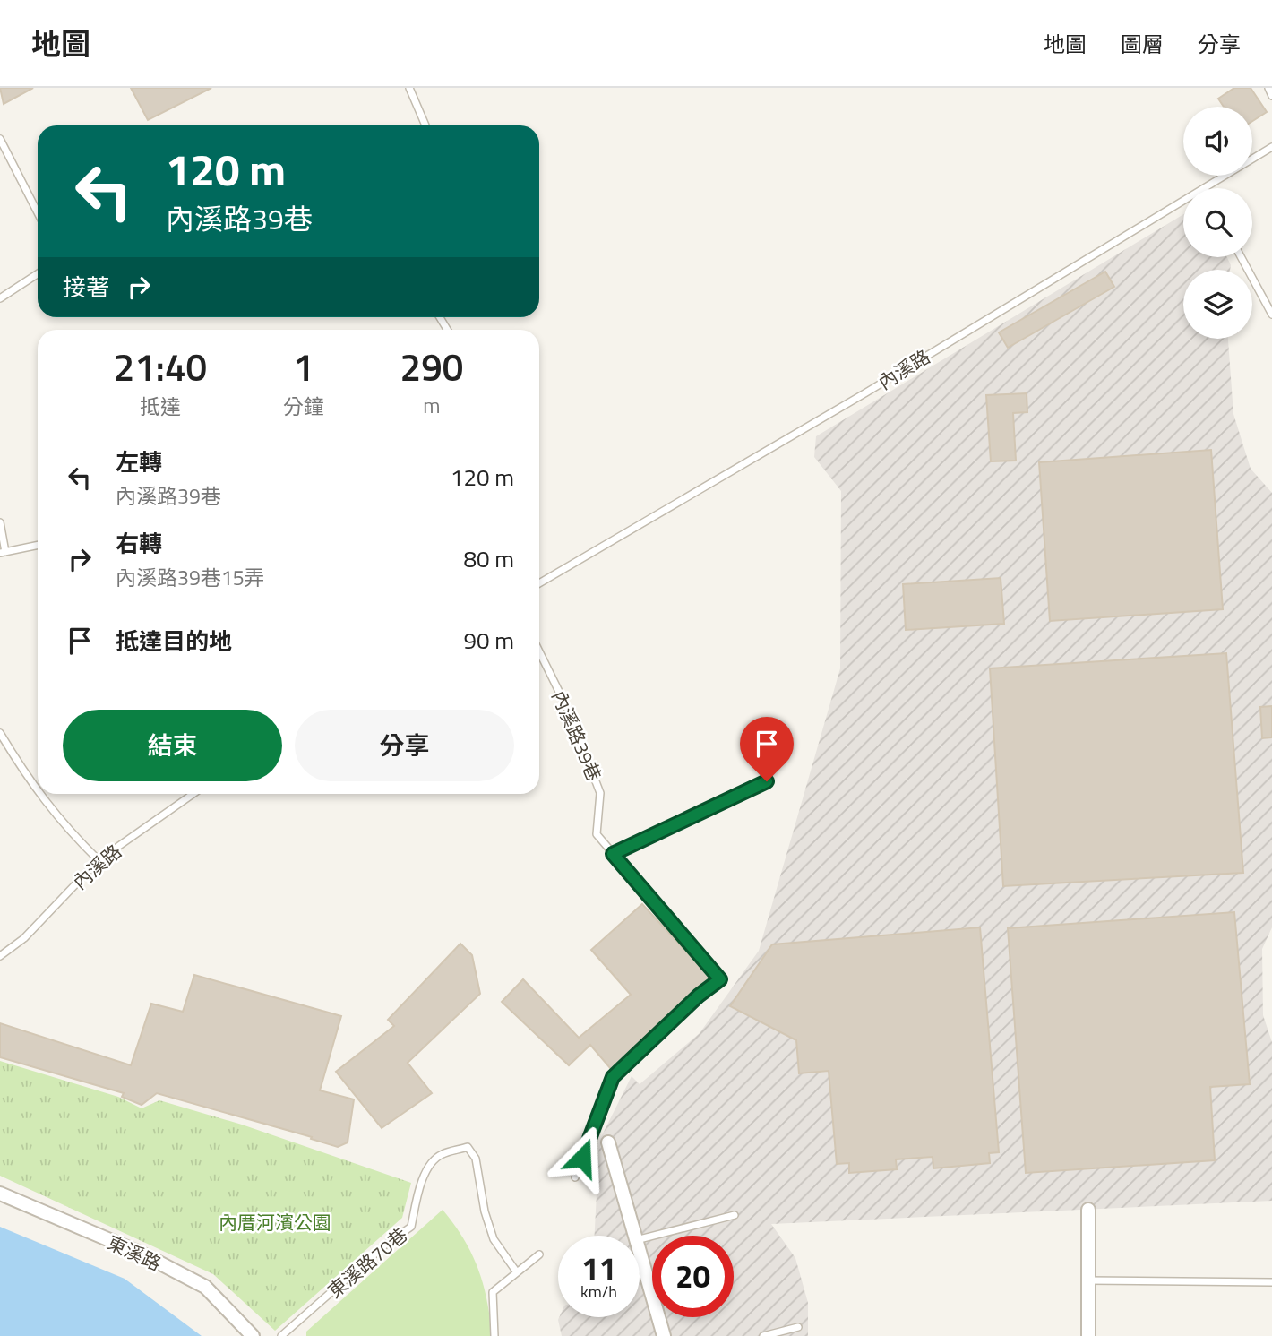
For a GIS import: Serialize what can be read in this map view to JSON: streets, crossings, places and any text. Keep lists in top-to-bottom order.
{
  "streets": {
    "street": ["東溪路"],
    "lane": ["內溪路", "內溪路39巷", "東溪路70巷"]
  },
  "parks": ["內厝河濱公園"],
  "page": {
    "header": "地圖",
    "nav": ["地圖", "圖層", "分享"],
    "turn": ["120 m", "內溪路39巷"],
    "then": "接著",
    "eta": [
      "21:40",
      "抵達",
      "1",
      "分鐘",
      "290",
      "m"
    ],
    "list": [
      {
        "name": "左轉",
        "note": "內溪路39巷",
        "value": "120 m"
      },
      {
        "name": "右轉",
        "note": "內溪路39巷15弄",
        "value": "80 m"
      },
      {
        "name": "抵達目的地",
        "value": "90 m"
      }
    ],
    "buttons": ["結束", "分享"],
    "speed": "11 km/h",
    "limit": "20"
  }
}
